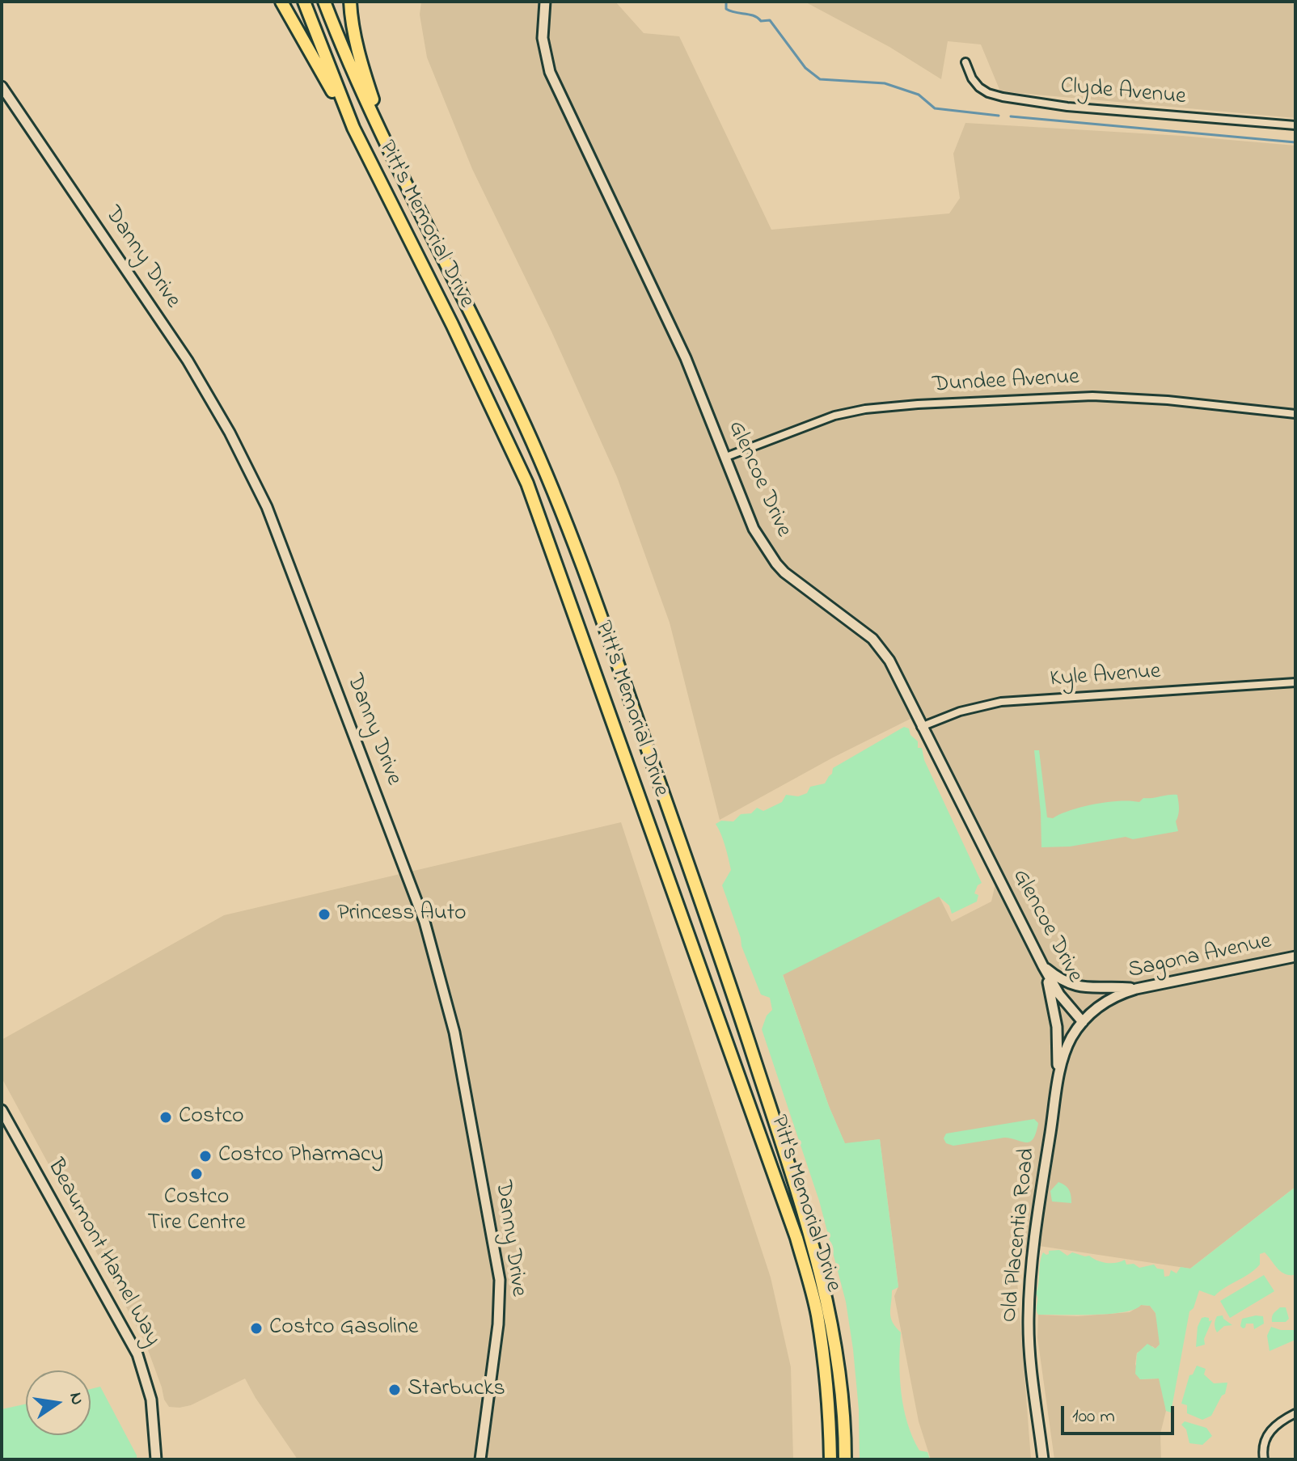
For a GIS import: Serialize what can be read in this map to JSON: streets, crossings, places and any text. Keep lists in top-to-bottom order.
{
  "streets": {
    "highway": ["Pitt's Memorial Drive"],
    "street": [
      "Clyde Avenue",
      "Danny Drive",
      "Dundee Avenue",
      "Glencoe Drive",
      "Kyle Avenue",
      "Sagona Avenue",
      "Old Placentia Road",
      "Beaumont Hamel Way"
    ]
  },
  "crossings": [
    ["Dundee Avenue", "Glencoe Drive"],
    ["Glencoe Drive", "Kyle Avenue"],
    ["Glencoe Drive", "Sagona Avenue"],
    ["Glencoe Drive", "Old Placentia Road"],
    ["Sagona Avenue", "Old Placentia Road"]
  ],
  "places": [
    "Princess Auto",
    "Costco",
    "Costco Pharmacy",
    "Costco Tire Centre",
    "Costco Gasoline",
    "Starbucks"
  ],
  "scale_bar": "100 m",
  "north": "right"
}
